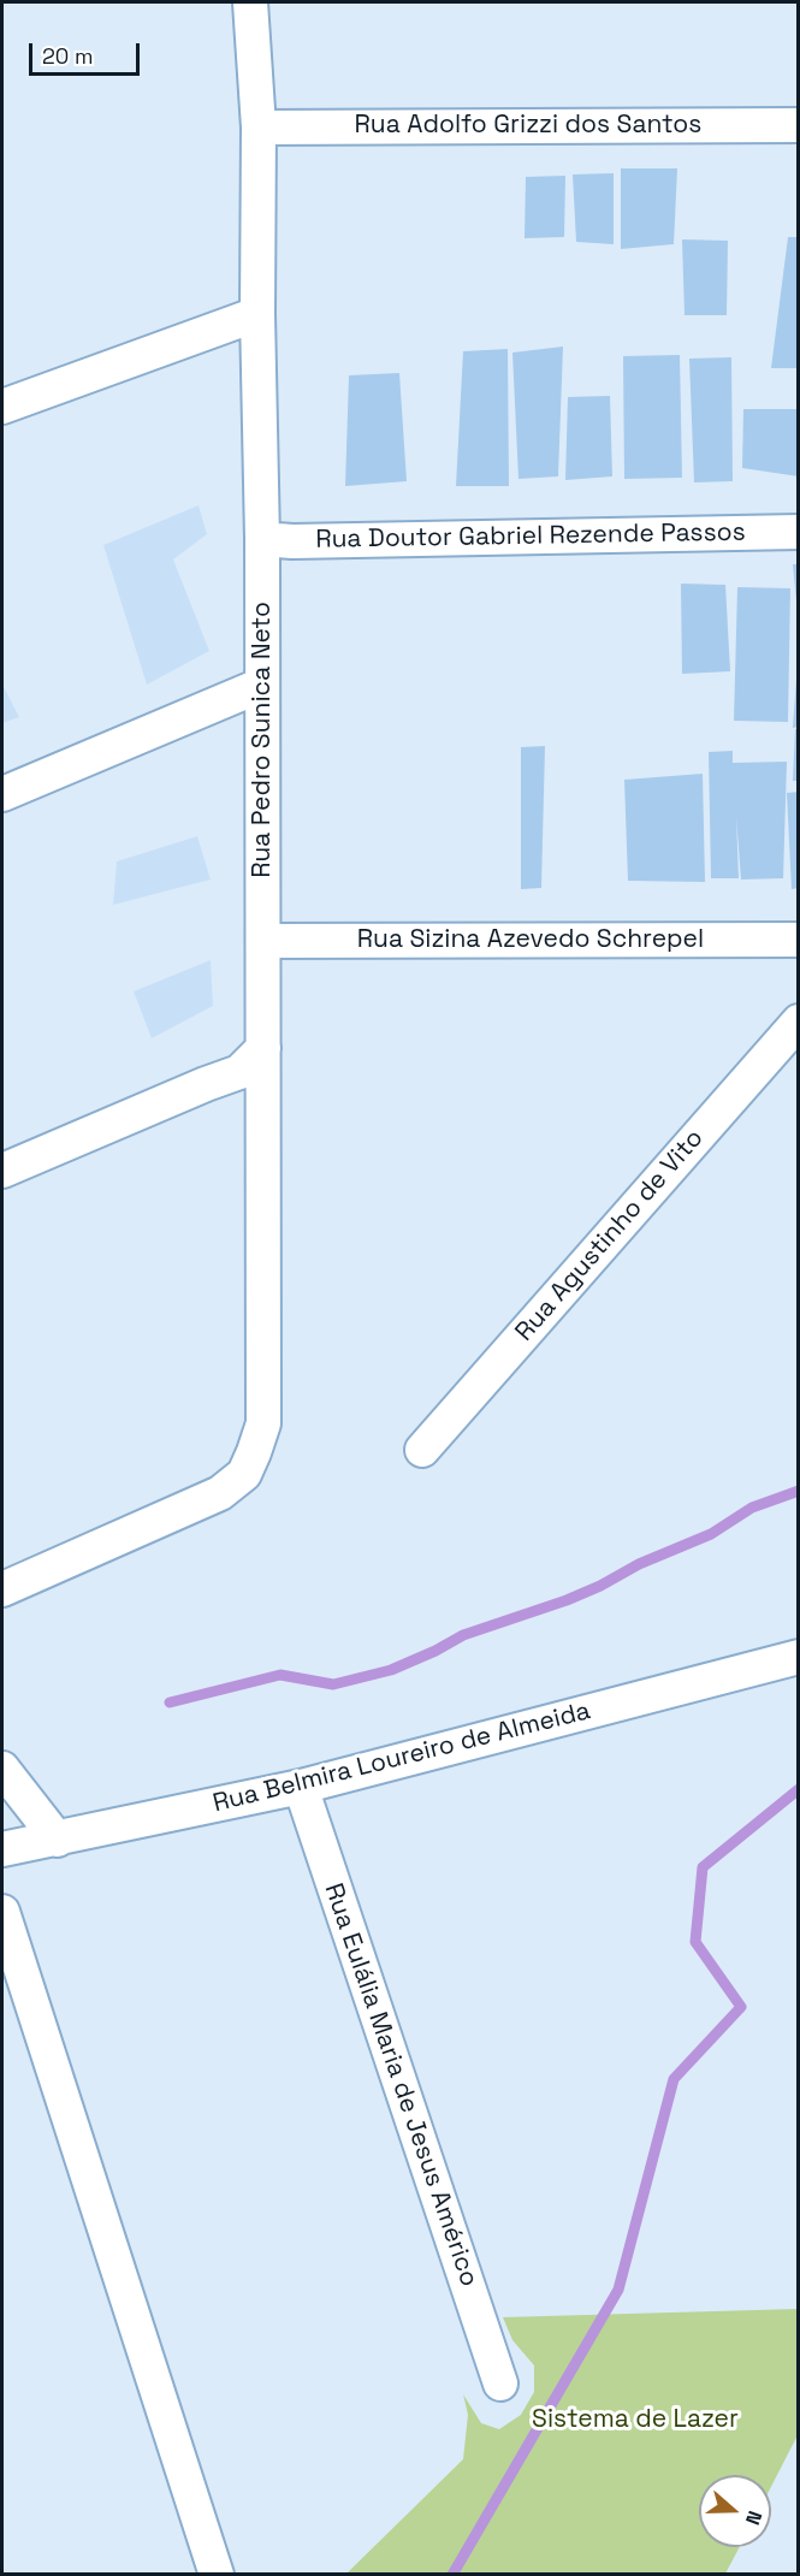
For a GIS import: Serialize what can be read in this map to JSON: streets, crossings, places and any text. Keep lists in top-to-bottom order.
{
  "streets": {
    "street": [
      "Rua Adolfo Grizzi dos Santos",
      "Rua Doutor Gabriel Rezende Passos",
      "Rua Pedro Sunica Neto",
      "Rua Sizina Azevedo Schrepel",
      "Rua Agustinho de Vito",
      "Rua Belmira Loureiro de Almeida",
      "Rua Eulália Maria de Jesus Américo"
    ]
  },
  "crossings": [
    ["Rua Adolfo Grizzi dos Santos", "Rua Pedro Sunica Neto"],
    ["Rua Doutor Gabriel Rezende Passos", "Rua Pedro Sunica Neto"],
    ["Rua Pedro Sunica Neto", "Rua Sizina Azevedo Schrepel"],
    ["Rua Belmira Loureiro de Almeida", "Rua Eulália Maria de Jesus Américo"]
  ],
  "parks": ["Sistema de Lazer"],
  "scale_bar": "20 m",
  "north": "right"
}
